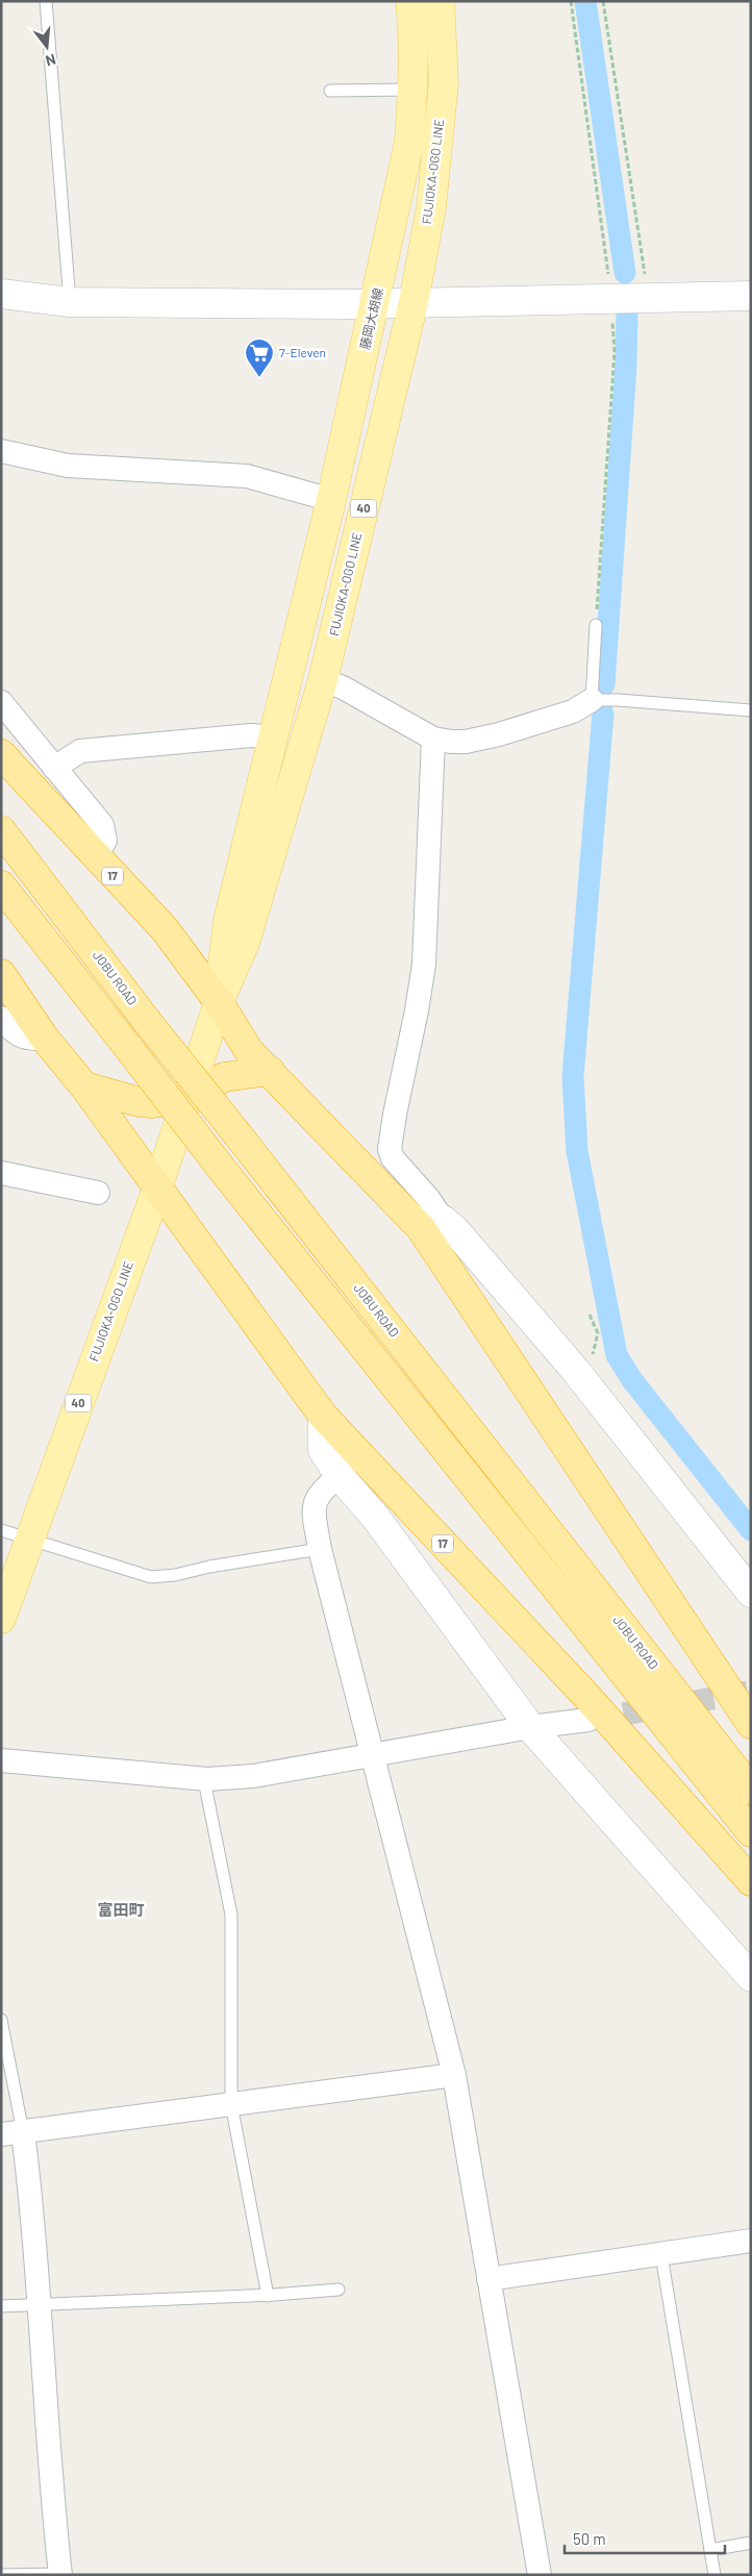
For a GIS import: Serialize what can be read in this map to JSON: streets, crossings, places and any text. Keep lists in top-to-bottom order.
{
  "streets": {
    "highway": ["17", "JOBU ROAD"],
    "main road": ["FUJIOKA-OGO LINE", "藤岡大胡線", "40"]
  },
  "crossings": [
    ["FUJIOKA-OGO LINE", "藤岡大胡線"],
    ["FUJIOKA-OGO LINE", "17"]
  ],
  "districts": ["富田町"],
  "places": {
    "supermarket": ["7-Eleven"]
  },
  "scale_bar": "50 m",
  "north": "bottom"
}
